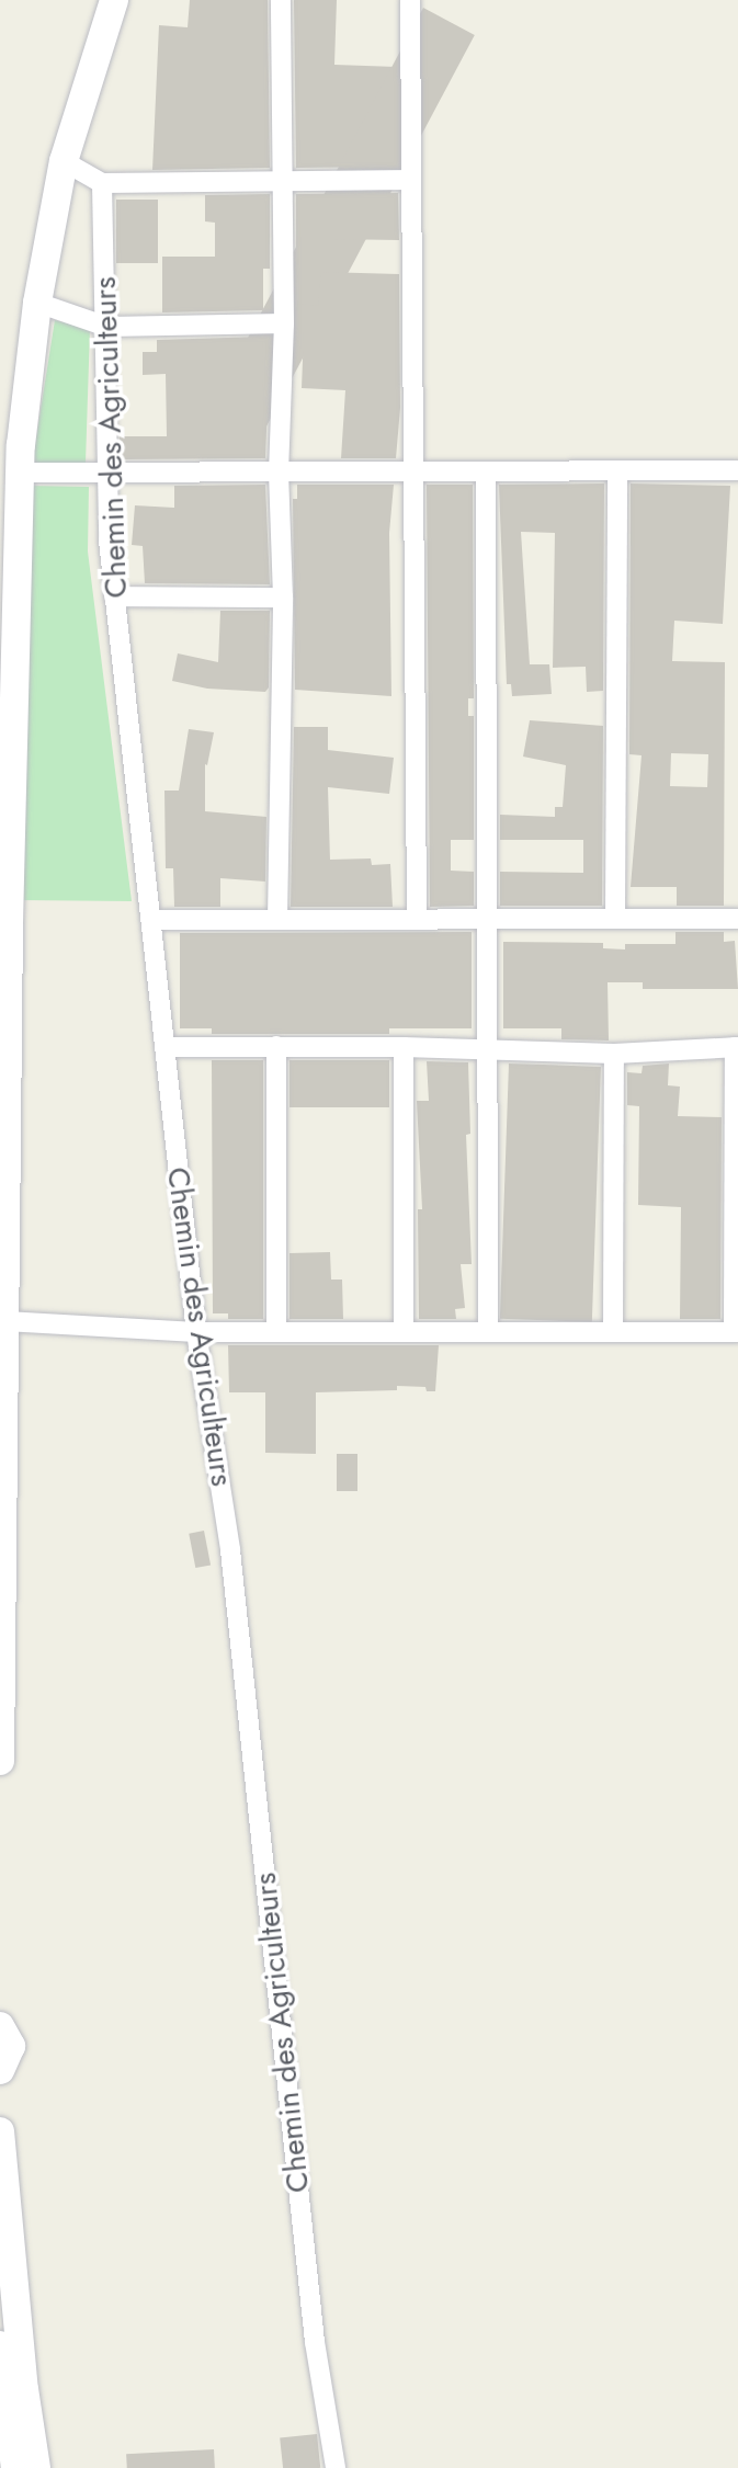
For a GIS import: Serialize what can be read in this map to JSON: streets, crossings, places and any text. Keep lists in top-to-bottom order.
{
  "streets": {
    "street": ["Chemin des Agriculteurs"]
  }
}
